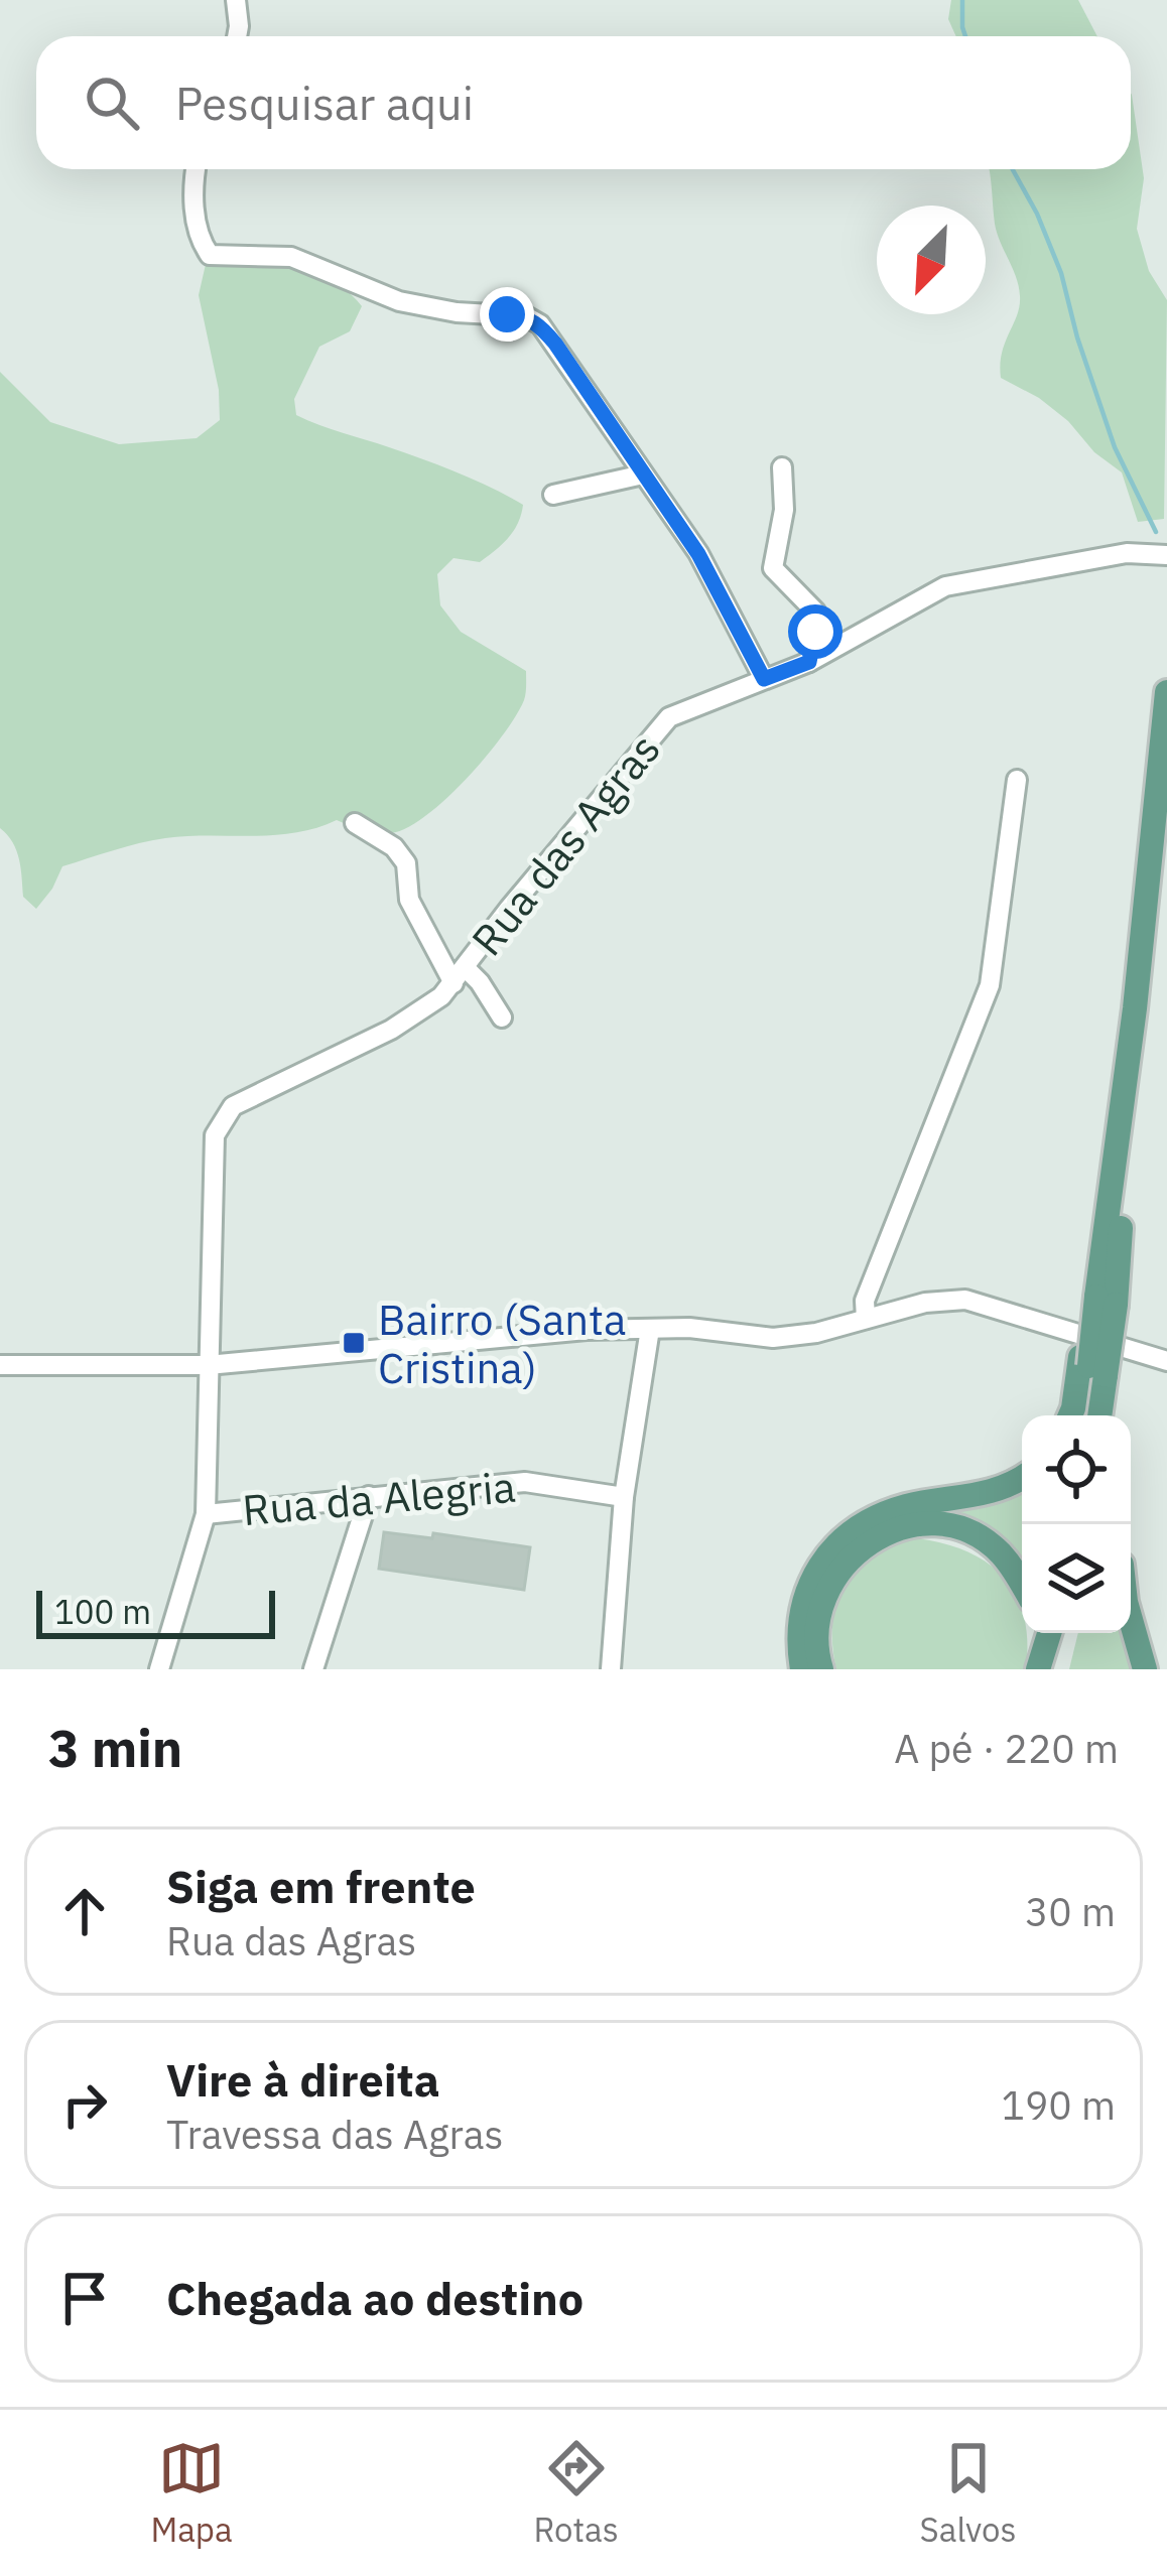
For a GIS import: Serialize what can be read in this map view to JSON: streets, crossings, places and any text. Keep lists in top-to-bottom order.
{
  "streets": {
    "street": ["Rua das Agras", "Rua da Alegria"]
  },
  "crossings": [
    ["Rua das Agras", "Rua da Alegria"]
  ],
  "places": {
    "transit": ["Bairro (Santa Cristina)"]
  },
  "scale_bar": "100 m",
  "north": "bottom left",
  "page": {
    "search": "Pesquisar aqui",
    "scale": "100 m",
    "heading": ["3 min", "A pé · 220 m"],
    "list": [
      ["Siga em frente", "Rua das Agras", "30 m"],
      ["Vire à direita", "Travessa das Agras", "190 m"],
      "Chegada ao destino"
    ],
    "nav": ["Mapa", "Rotas", "Salvos"]
  }
}
